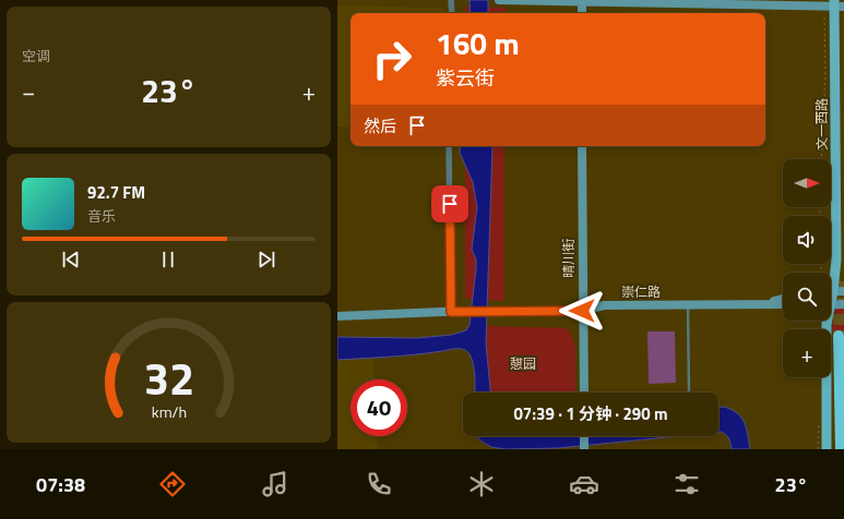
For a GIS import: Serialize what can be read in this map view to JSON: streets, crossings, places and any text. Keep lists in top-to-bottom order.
{
  "streets": {
    "main road": ["文一西路"],
    "street": ["晴川街", "崇仁路"]
  },
  "crossings": [
    ["晴川街", "崇仁路"]
  ],
  "parks": ["憇园"],
  "north": "right",
  "page": {
    "tile": "空调",
    "turn": ["160 m", "紫云街"],
    "heat": ["−", "23°", "+"],
    "then": "然后",
    "map_buttons": "+",
    "song": ["92.7 FM", "音乐"],
    "limit": "40",
    "trip": "07:39 · 1 分钟 · 290 m",
    "tabs": ["07:38", "23°"],
    "gauge": ["32", "km/h"]
  }
}
